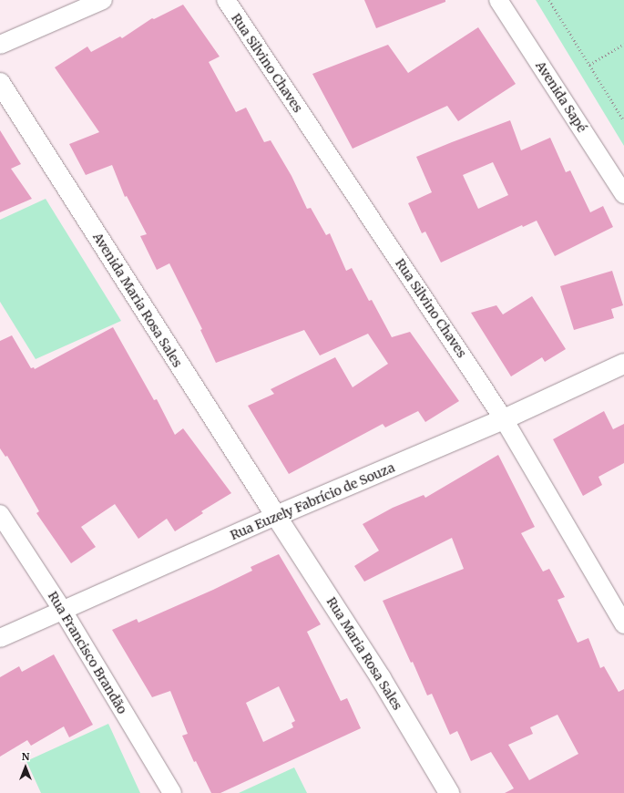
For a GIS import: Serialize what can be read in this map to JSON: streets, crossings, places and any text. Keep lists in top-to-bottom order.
{
  "streets": {
    "main road": ["Avenida Maria Rosa Sales", "Rua Euzely Fabrício de Souza", "Rua Maria Rosa Sales"],
    "street": ["Rua Silvino Chaves", "Avenida Sapé", "Rua Francisco Brandão"]
  },
  "crossings": [
    ["Rua Silvino Chaves", "Rua Euzely Fabrício de Souza"],
    ["Avenida Maria Rosa Sales", "Rua Euzely Fabrício de Souza"],
    ["Avenida Maria Rosa Sales", "Rua Maria Rosa Sales"],
    ["Rua Euzely Fabrício de Souza", "Rua Francisco Brandão"],
    ["Rua Euzely Fabrício de Souza", "Rua Maria Rosa Sales"]
  ],
  "north": "top"
}
